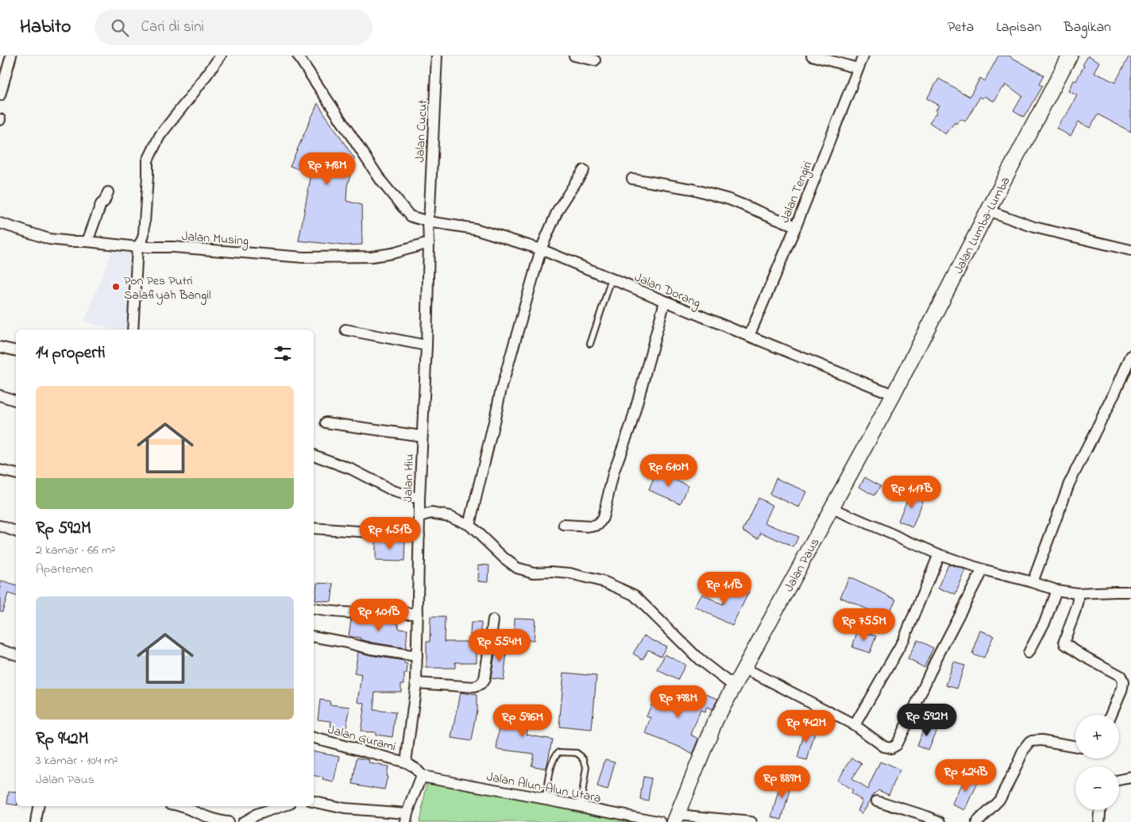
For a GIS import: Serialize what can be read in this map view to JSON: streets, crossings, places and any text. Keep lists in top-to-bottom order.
{
  "streets": {
    "main road": ["Jalan Lumba-Lumba", "Jalan Paus"],
    "street": [
      "Jalan Cucut",
      "Jalan Tengiri",
      "Jalan Musing",
      "Jalan Dorang",
      "Jalan Hiu",
      "Jalan Gurami",
      "Jalan Alun-Alun Utara"
    ]
  },
  "crossings": [
    ["Jalan Cucut", "Jalan Dorang"],
    ["Jalan Cucut", "Jalan Hiu"],
    ["Jalan Tengiri", "Jalan Dorang"],
    ["Jalan Lumba-Lumba", "Jalan Dorang"],
    ["Jalan Lumba-Lumba", "Jalan Paus"],
    ["Jalan Musing", "Jalan Hiu"],
    ["Jalan Dorang", "Jalan Hiu"],
    ["Jalan Dorang", "Jalan Paus"],
    ["Jalan Hiu", "Jalan Gurami"]
  ],
  "places": ["Pon Pes Putri Salafiyah Bangil"],
  "page": {
    "header": "Habito",
    "search": "Cari di sini",
    "nav": ["Peta", "Lapisan", "Bagikan"],
    "price": [
      "Rp 718M",
      "Rp 610M",
      "Rp 1.17B",
      "Rp 1.51B",
      "Rp 1.1B",
      "Rp 1.01B",
      "Rp 755M",
      "Rp 554M",
      "Rp 798M",
      "Rp 592M",
      "Rp 596M",
      "Rp 942M",
      "Rp 1.24B",
      "Rp 889M"
    ],
    "heading": "14 properti",
    "list": [
      {
        "name": "Rp 592M",
        "note": "2 kamar · 66 m² · Apartemen"
      },
      {
        "name": "Rp 942M",
        "note": "3 kamar · 104 m² · Jalan Paus"
      }
    ],
    "map_buttons": ["+", "−"]
  }
}
